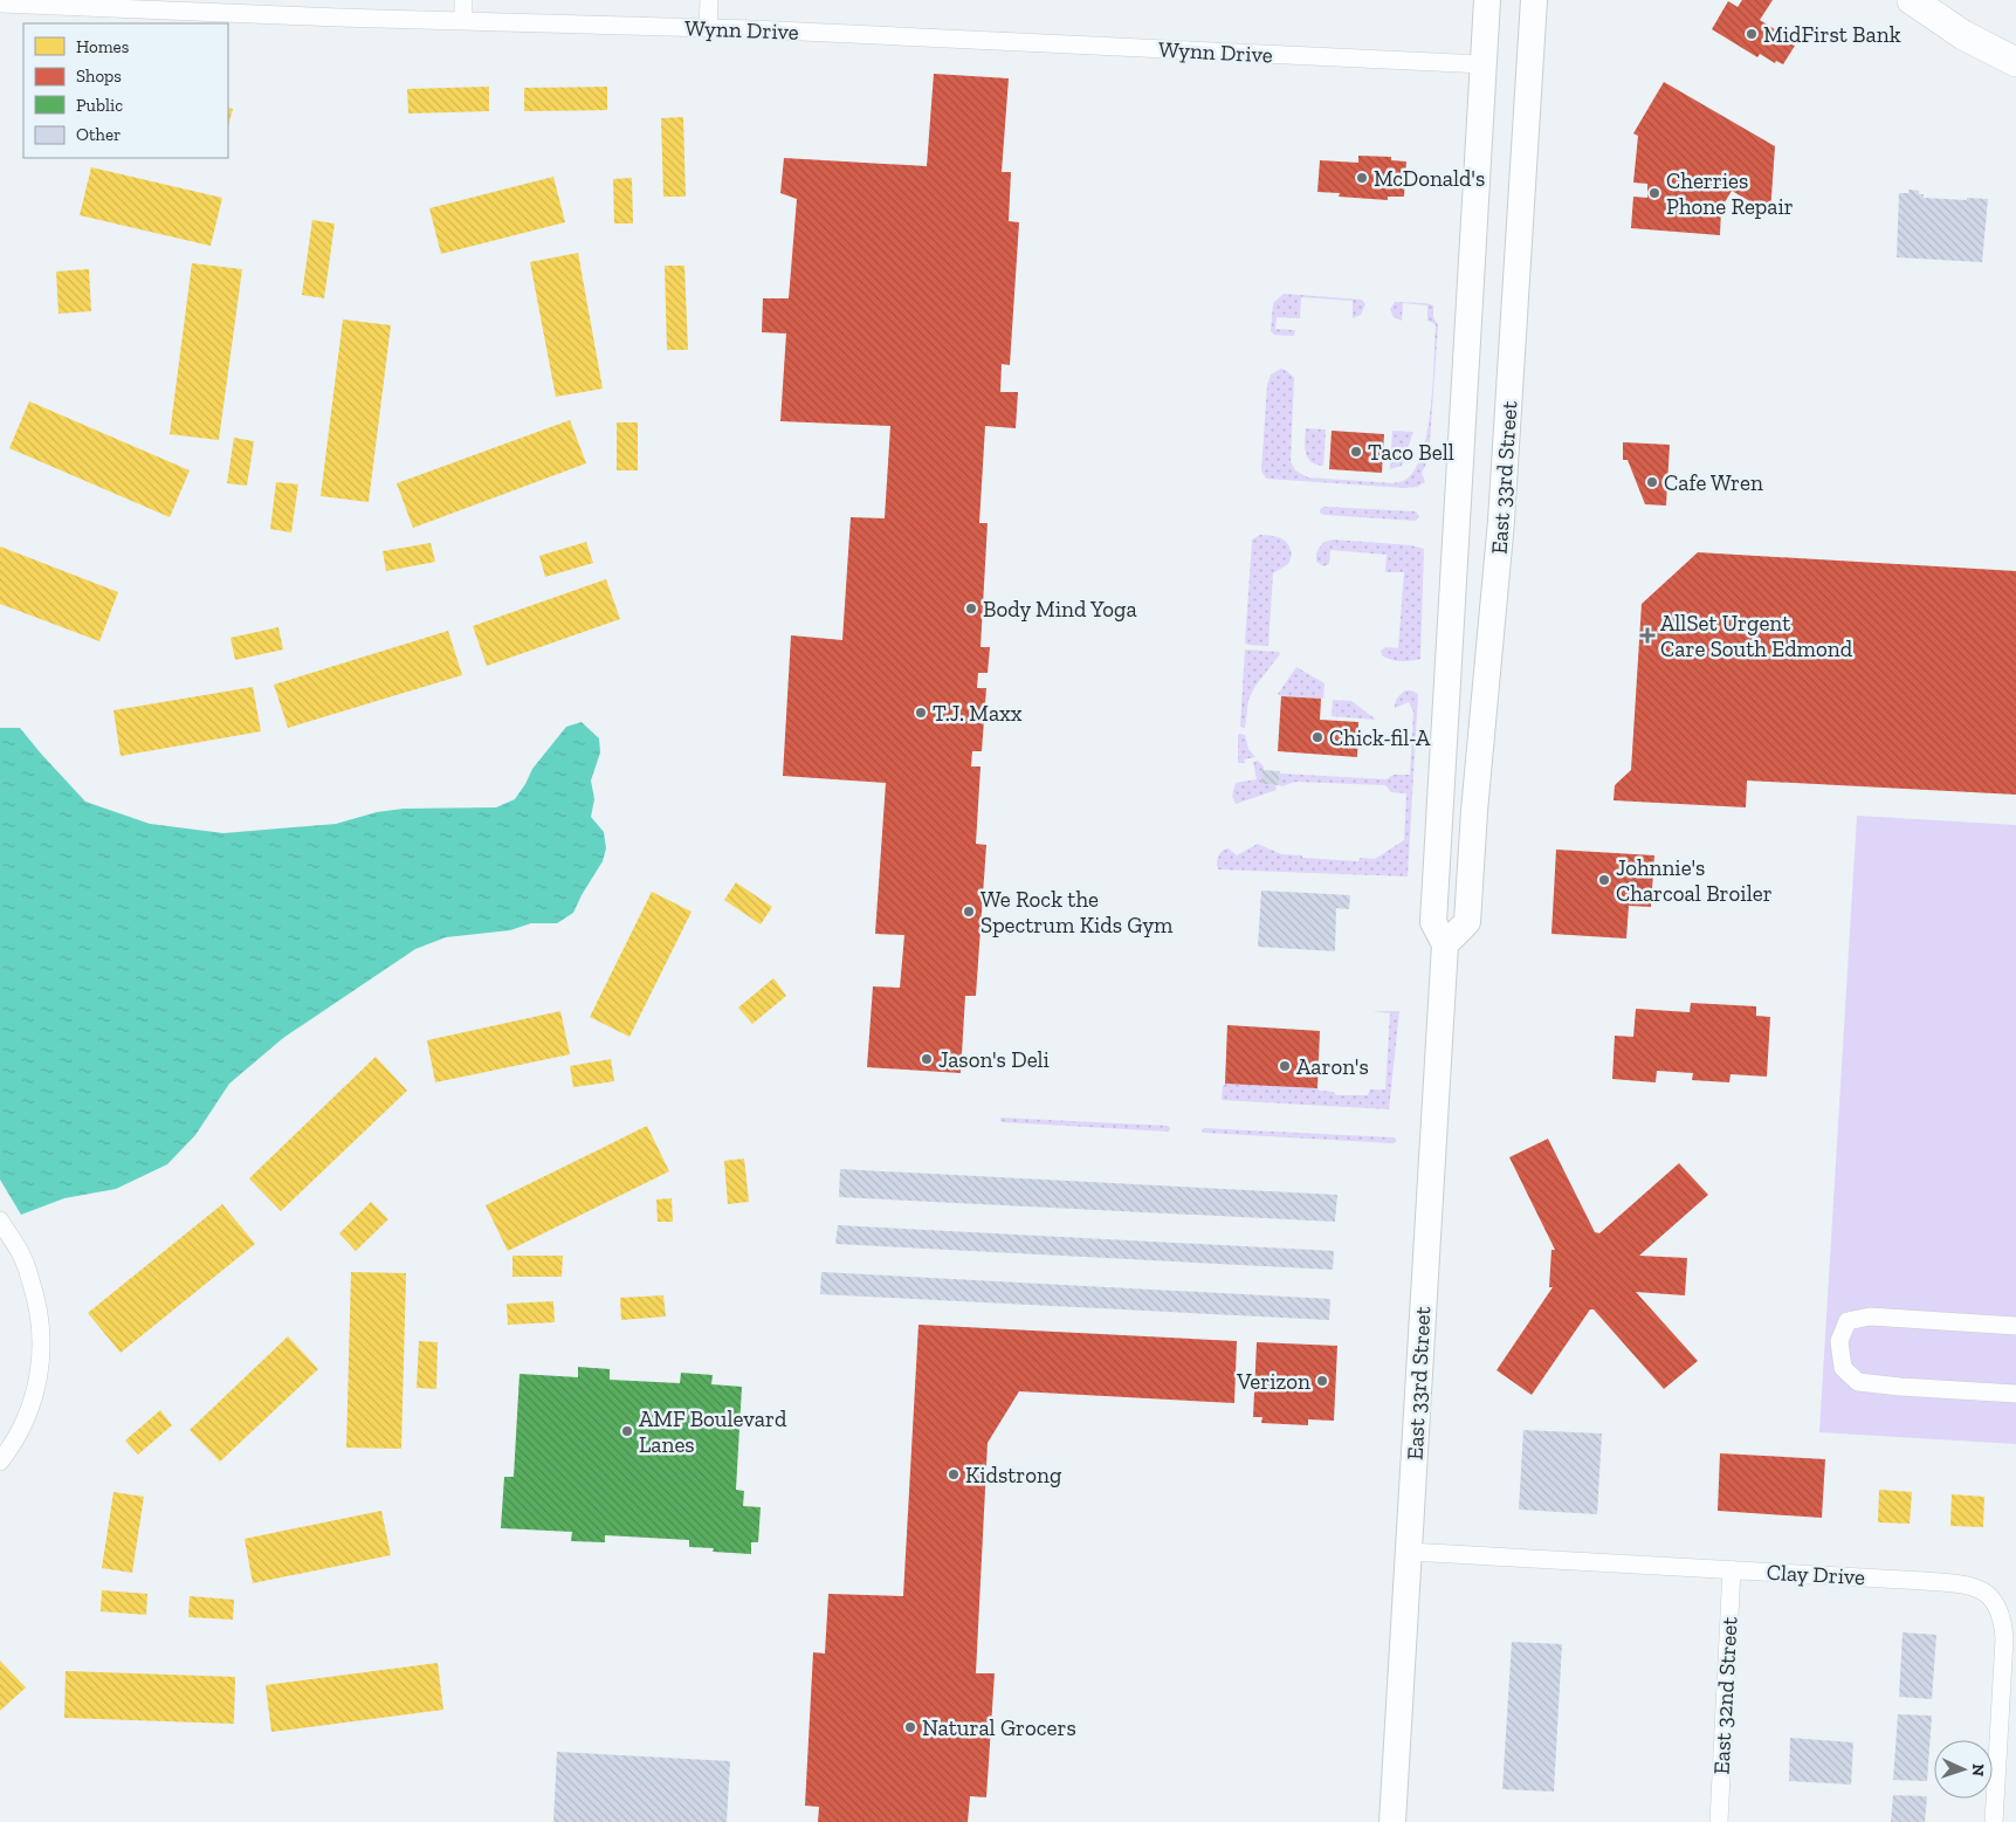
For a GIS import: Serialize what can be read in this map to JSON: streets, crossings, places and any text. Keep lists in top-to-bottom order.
{
  "streets": {
    "main road": ["East 33rd Street"],
    "street": ["Wynn Drive", "Clay Drive", "East 32nd Street"]
  },
  "crossings": [
    ["Wynn Drive", "East 33rd Street"],
    ["East 33rd Street", "Clay Drive"],
    ["Clay Drive", "East 32nd Street"]
  ],
  "places": {
    "other": [
      "MidFirst Bank",
      "McDonald's",
      "Cherries Phone Repair",
      "Taco Bell",
      "Cafe Wren",
      "Body Mind Yoga",
      "T.J. Maxx",
      "Chick-fil-A",
      "Johnnie's Charcoal Broiler",
      "We Rock the Spectrum Kids Gym",
      "Jason's Deli",
      "Aaron's",
      "Verizon",
      "AMF Boulevard Lanes",
      "Kidstrong",
      "Natural Grocers"
    ],
    "health": ["AllSet Urgent Care South Edmond"]
  },
  "legend": [
    "Homes",
    "Shops",
    "Public",
    "Other"
  ],
  "north": "right"
}
